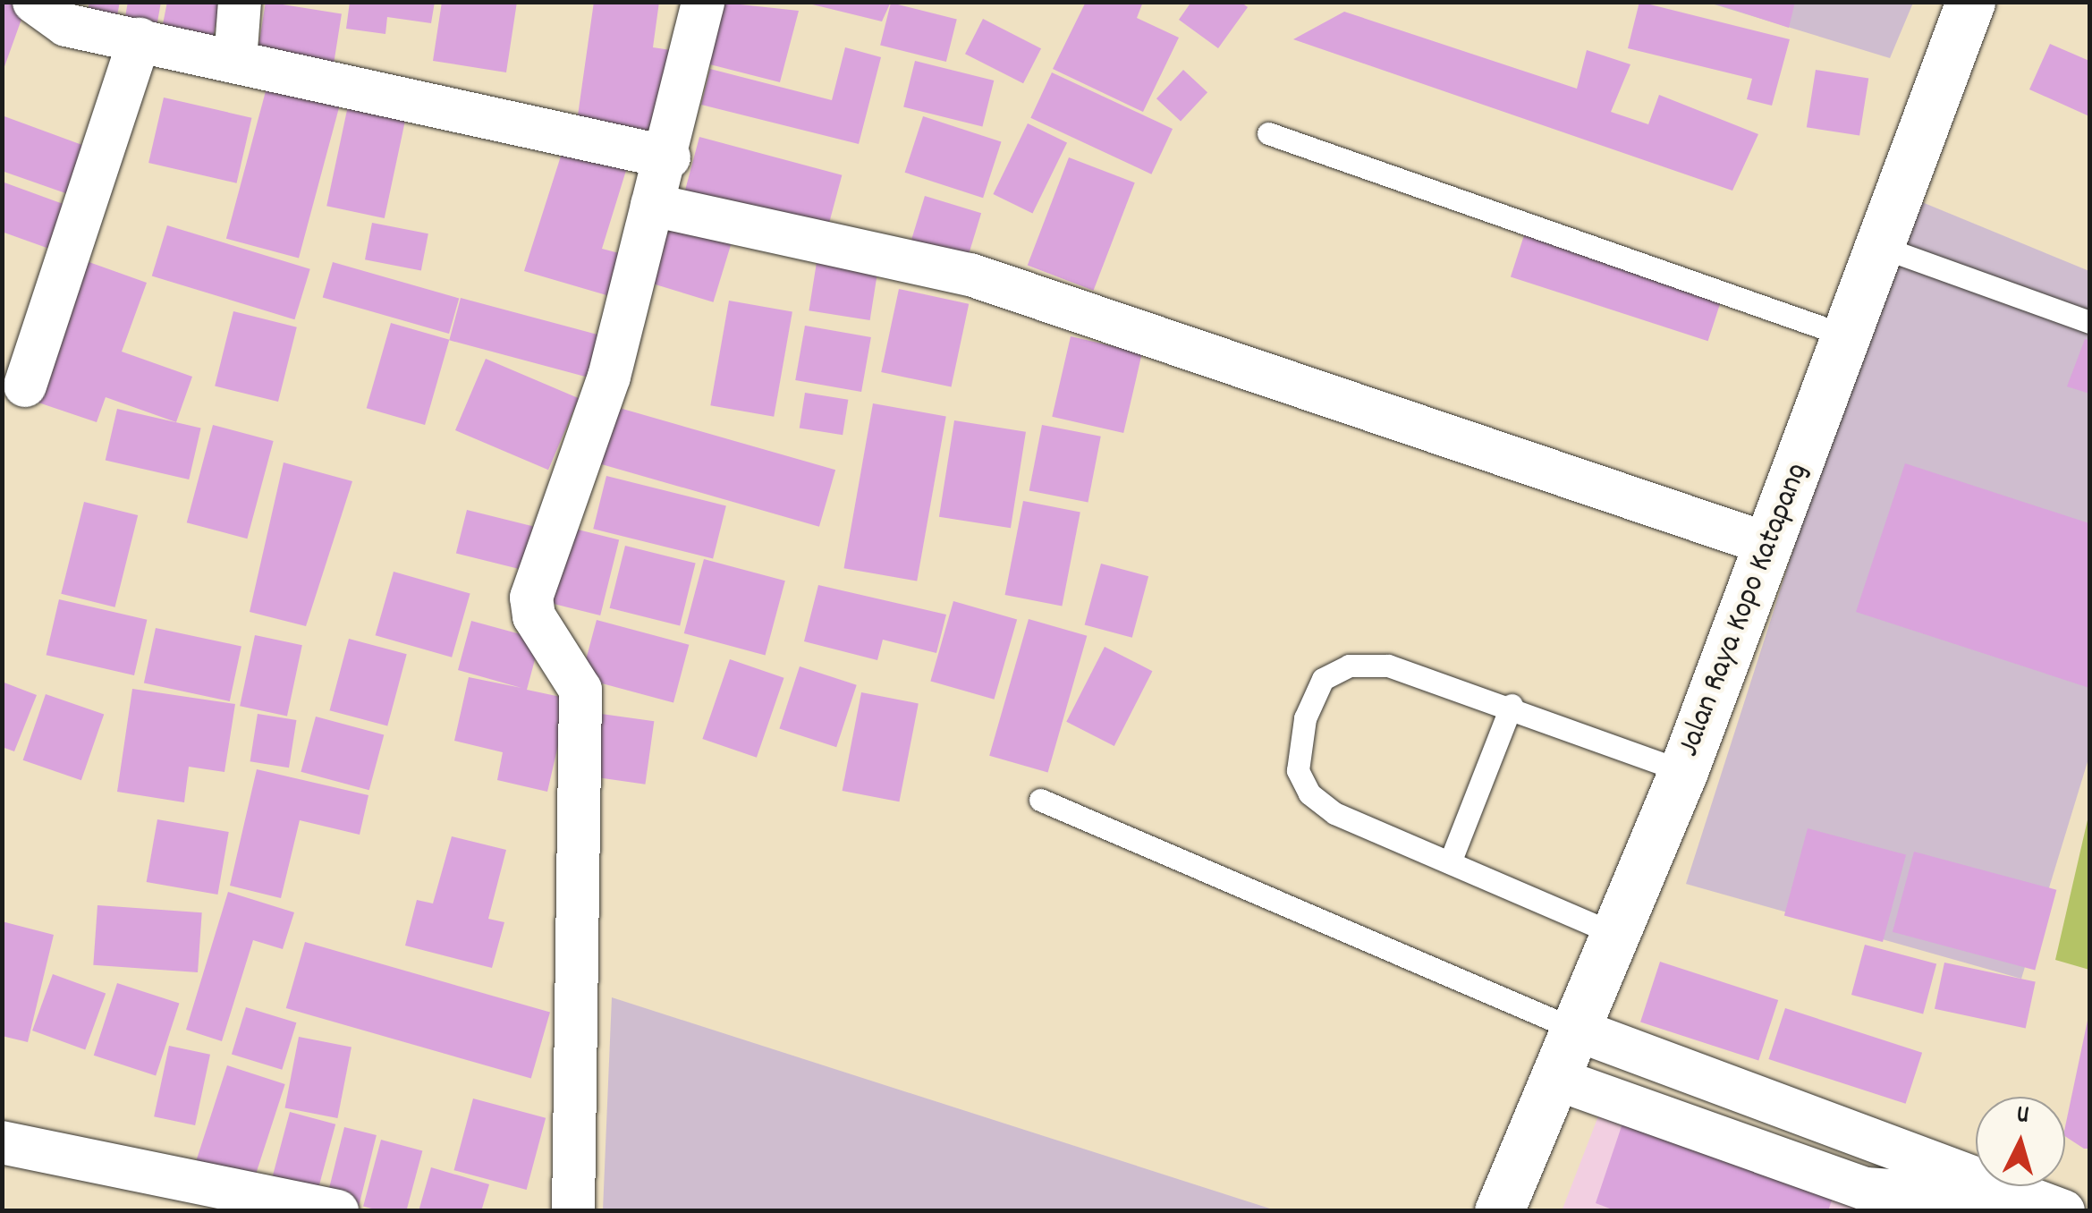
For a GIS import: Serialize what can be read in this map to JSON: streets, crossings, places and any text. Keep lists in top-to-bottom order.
{
  "streets": {
    "main road": ["Jalan Raya Kopo Katapang"]
  },
  "north": "top"
}
